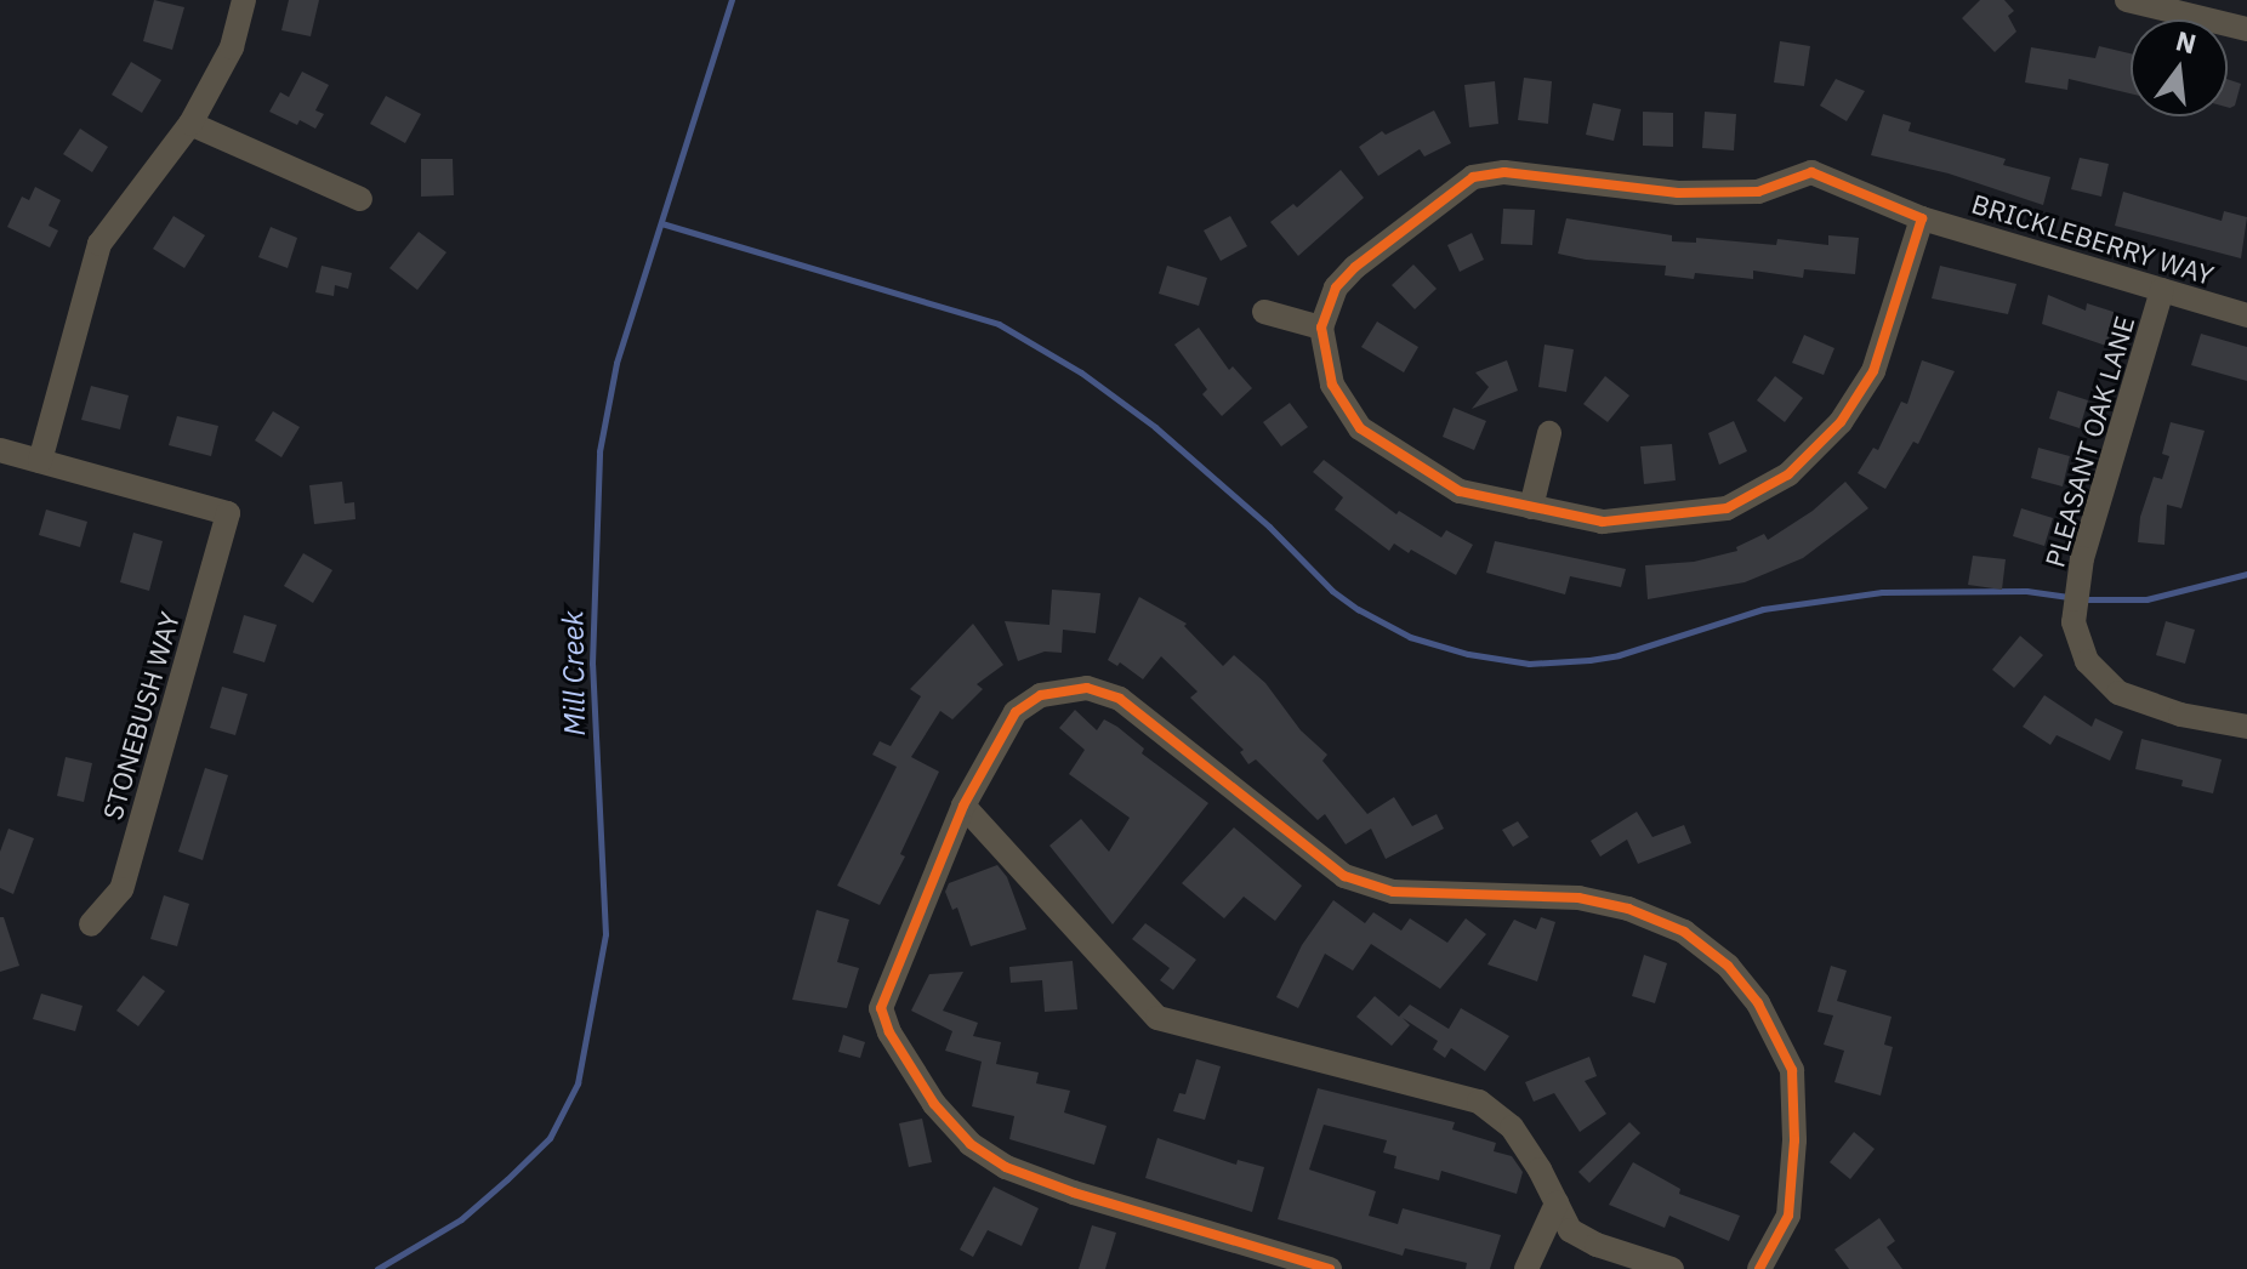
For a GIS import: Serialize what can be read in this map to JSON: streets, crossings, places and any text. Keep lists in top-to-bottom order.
{
  "streets": {
    "street": ["BRICKLEBERRY WAY", "PLEASANT OAK LANE", "STONEBUSH WAY"]
  },
  "crossings": [
    ["BRICKLEBERRY WAY", "PLEASANT OAK LANE"]
  ],
  "water": ["Mill Creek"],
  "north": "top"
}
